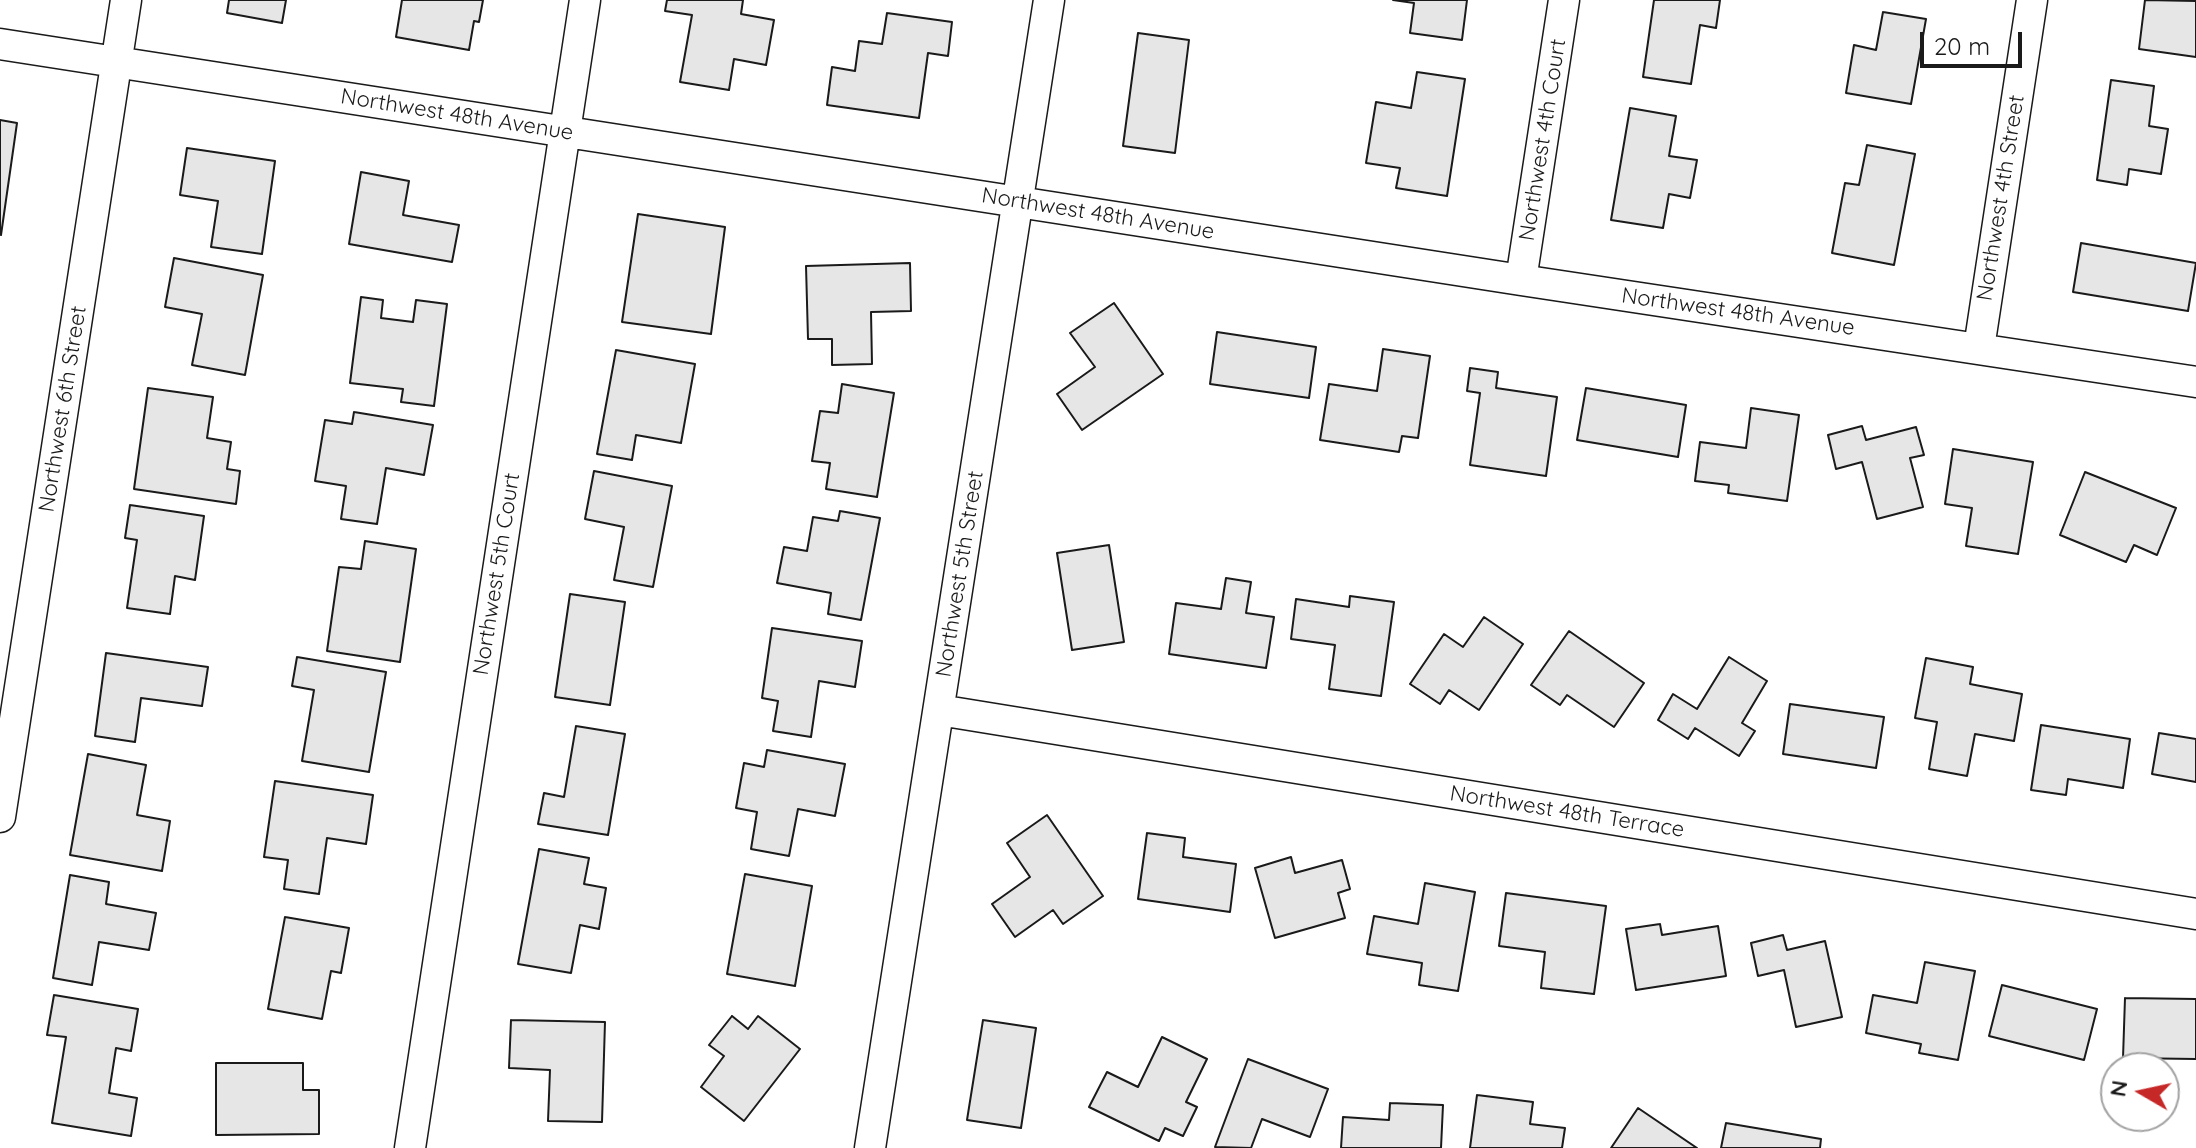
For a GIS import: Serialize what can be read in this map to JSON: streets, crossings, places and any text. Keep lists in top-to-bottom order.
{
  "streets": {
    "street": [
      "Northwest 48th Avenue",
      "Northwest 4th Court",
      "Northwest 4th Street",
      "Northwest 6th Street",
      "Northwest 5th Court",
      "Northwest 5th Street",
      "Northwest 48th Terrace"
    ]
  },
  "crossings": [
    ["Northwest 48th Avenue", "Northwest 4th Court"],
    ["Northwest 48th Avenue", "Northwest 4th Street"],
    ["Northwest 48th Avenue", "Northwest 6th Street"],
    ["Northwest 48th Avenue", "Northwest 5th Court"],
    ["Northwest 48th Avenue", "Northwest 5th Street"],
    ["Northwest 5th Street", "Northwest 48th Terrace"]
  ],
  "scale_bar": "20 m",
  "north": "left"
}
